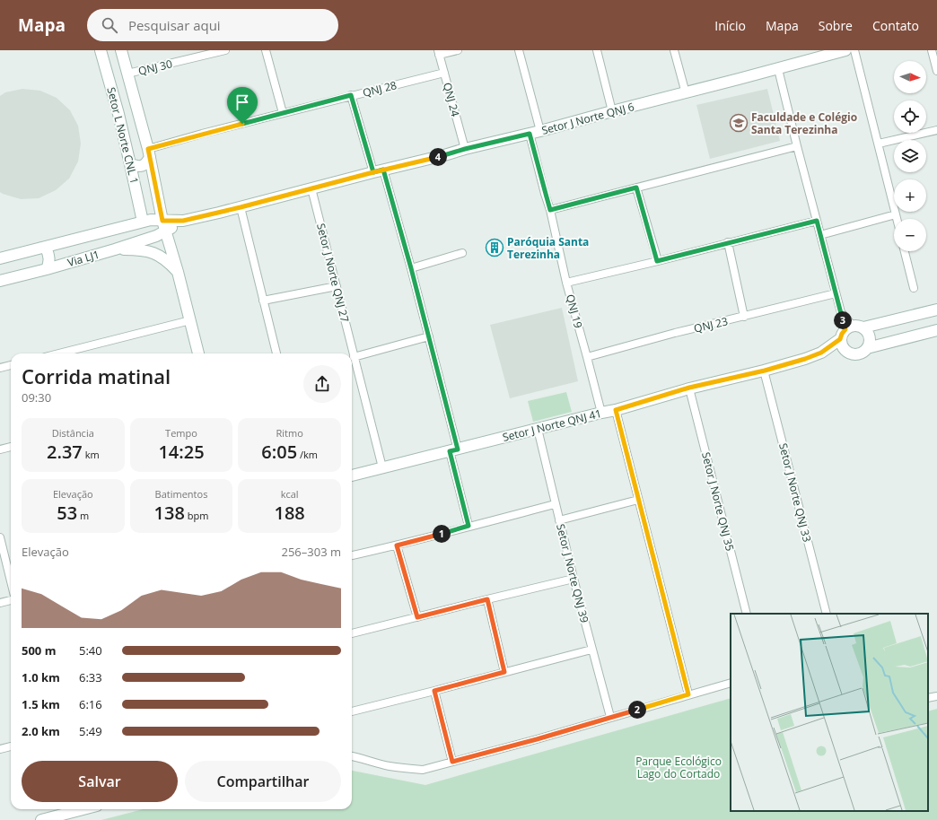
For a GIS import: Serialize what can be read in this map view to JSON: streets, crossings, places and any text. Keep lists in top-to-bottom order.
{
  "streets": {
    "street": [
      "QNJ 30",
      "QNJ 28",
      "QNJ 24",
      "Setor J Norte QNJ 6",
      "Setor L Norte CNL 1",
      "Via LJ1",
      "Setor J Norte QNJ 27",
      "QNJ 19",
      "QNJ 23",
      "Setor J Norte QNJ 41",
      "Setor J Norte QNJ 33",
      "Setor J Norte QNJ 35",
      "Setor J Norte QNJ 39"
    ]
  },
  "crossings": [
    ["QNJ 28", "QNJ 24"],
    ["QNJ 24", "Setor J Norte QNJ 6"],
    ["Setor J Norte QNJ 6", "Via LJ1"],
    ["Setor J Norte QNJ 6", "Setor J Norte QNJ 27"],
    ["Setor J Norte QNJ 6", "QNJ 19"],
    ["Setor L Norte CNL 1", "Via LJ1"],
    ["Setor J Norte QNJ 27", "Setor J Norte QNJ 41"],
    ["QNJ 19", "QNJ 23"],
    ["QNJ 19", "Setor J Norte QNJ 41"],
    ["Setor J Norte QNJ 41", "Setor J Norte QNJ 33"],
    ["Setor J Norte QNJ 41", "Setor J Norte QNJ 35"],
    ["Setor J Norte QNJ 41", "Setor J Norte QNJ 39"]
  ],
  "parks": ["Parque Ecológico Lago do Cortado"],
  "places": {
    "school or university": ["Faculdade e Colégio Santa Terezinha"],
    "building": ["Paróquia Santa Terezinha"]
  },
  "north": "right",
  "page": {
    "header": "Mapa",
    "search": "Pesquisar aqui",
    "nav": [
      "Início",
      "Mapa",
      "Sobre",
      "Contato"
    ],
    "map_buttons": ["+", "−"],
    "pins": [
      "4",
      "3",
      "1",
      "2"
    ],
    "heading": ["Corrida matinal", "09:30"],
    "stats": [
      ["Distância", "2.37 km"],
      ["Tempo", "14:25"],
      ["Ritmo", "6:05 /km"],
      ["Elevação", "53 m"],
      ["Batimentos", "138 bpm"],
      ["kcal", "188"]
    ],
    "chart": ["Elevação", "256–303 m"],
    "list": [
      {
        "name": "500 m",
        "note": "5:40"
      },
      {
        "name": "1.0 km",
        "note": "6:33"
      },
      {
        "name": "1.5 km",
        "note": "6:16"
      },
      {
        "name": "2.0 km",
        "note": "5:49"
      }
    ],
    "buttons": ["Salvar", "Compartilhar"]
  }
}
